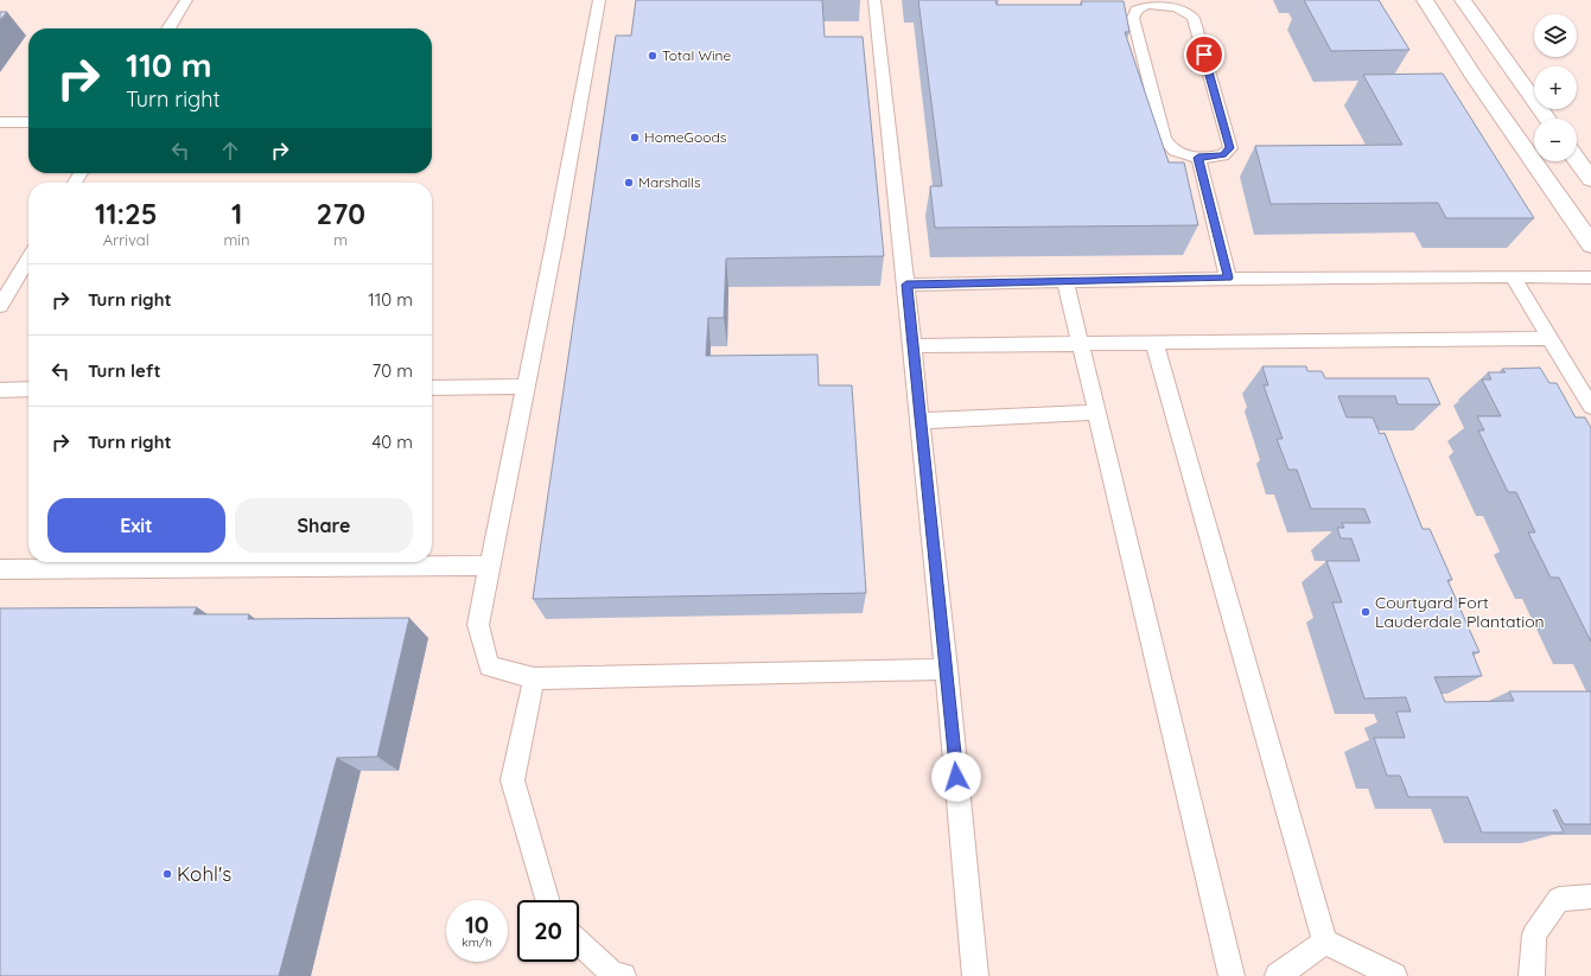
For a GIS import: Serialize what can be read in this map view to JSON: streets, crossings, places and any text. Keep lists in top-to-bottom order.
{
  "places": [
    "Total Wine",
    "HomeGoods",
    "Marshalls",
    "Courtyard Fort Lauderdale Plantation",
    "Kohl's"
  ],
  "page": {
    "map_buttons": ["+", "−"],
    "turn": ["110 m", "Turn right"],
    "eta": [
      "11:25",
      "Arrival",
      "1",
      "min",
      "270",
      "m"
    ],
    "list": [
      {
        "name": "Turn right",
        "value": "110 m"
      },
      {
        "name": "Turn left",
        "value": "70 m"
      },
      {
        "name": "Turn right",
        "value": "40 m"
      }
    ],
    "buttons": ["Exit", "Share"],
    "speed": "10 km/h",
    "limit": "20"
  }
}
